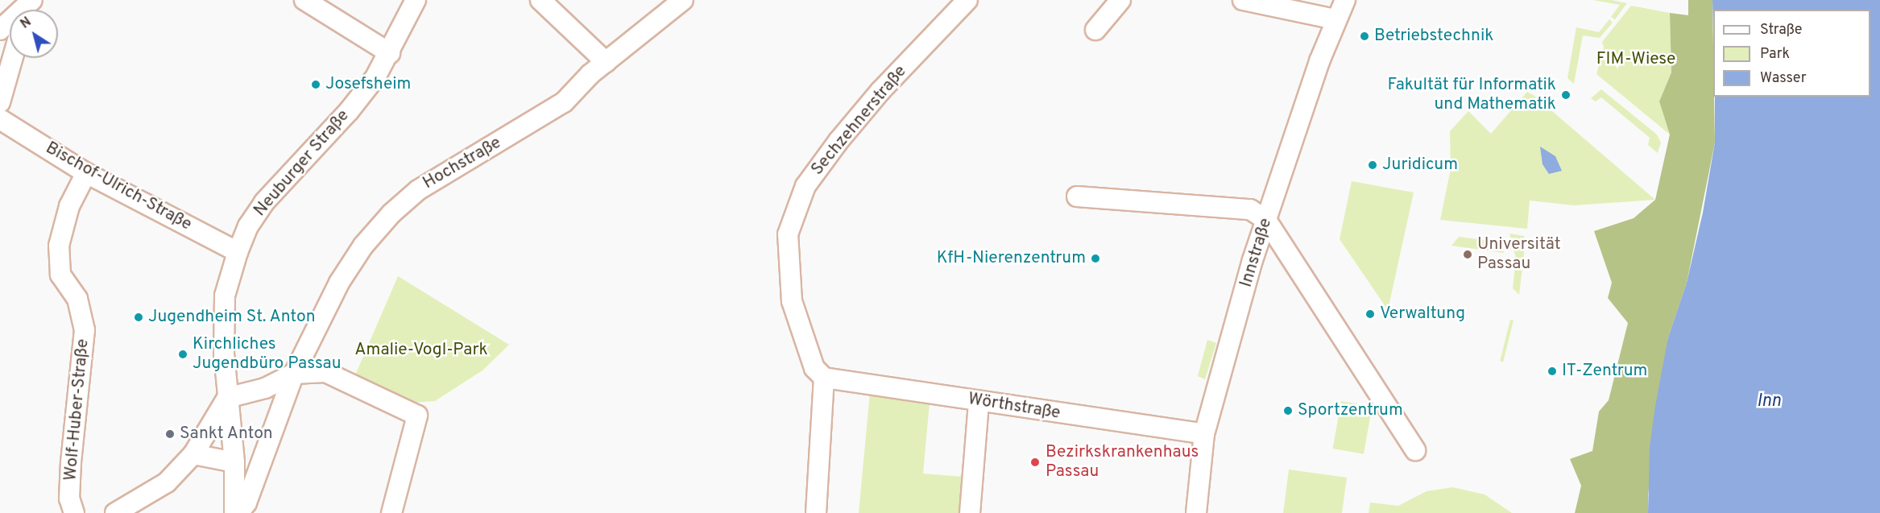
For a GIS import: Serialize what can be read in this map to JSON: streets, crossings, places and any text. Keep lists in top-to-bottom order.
{
  "streets": {
    "street": [
      "Sechzehnerstraße",
      "Neuburger Straße",
      "Hochstraße",
      "Bischof-Ulrich-Straße",
      "Innstraße",
      "Wörthstraße",
      "Wolf-Huber-Straße"
    ]
  },
  "crossings": [
    ["Sechzehnerstraße", "Wörthstraße"],
    ["Neuburger Straße", "Bischof-Ulrich-Straße"],
    ["Bischof-Ulrich-Straße", "Wolf-Huber-Straße"],
    ["Innstraße", "Wörthstraße"]
  ],
  "water": ["Inn"],
  "parks": ["FIM-Wiese", "Amalie-Vogl-Park"],
  "places": [
    "Betriebstechnik",
    "Josefsheim",
    "Fakultät für Informatik und Mathematik",
    "Juridicum",
    "Universität Passau",
    "KfH-Nierenzentrum",
    "Verwaltung",
    "Jugendheim St. Anton",
    "Kirchliches Jugendbüro Passau",
    "IT-Zentrum",
    "Sportzentrum",
    "Sankt Anton",
    "Bezirkskrankenhaus Passau"
  ],
  "legend": ["Straße", "Park", "Wasser"],
  "north": "top left"
}
